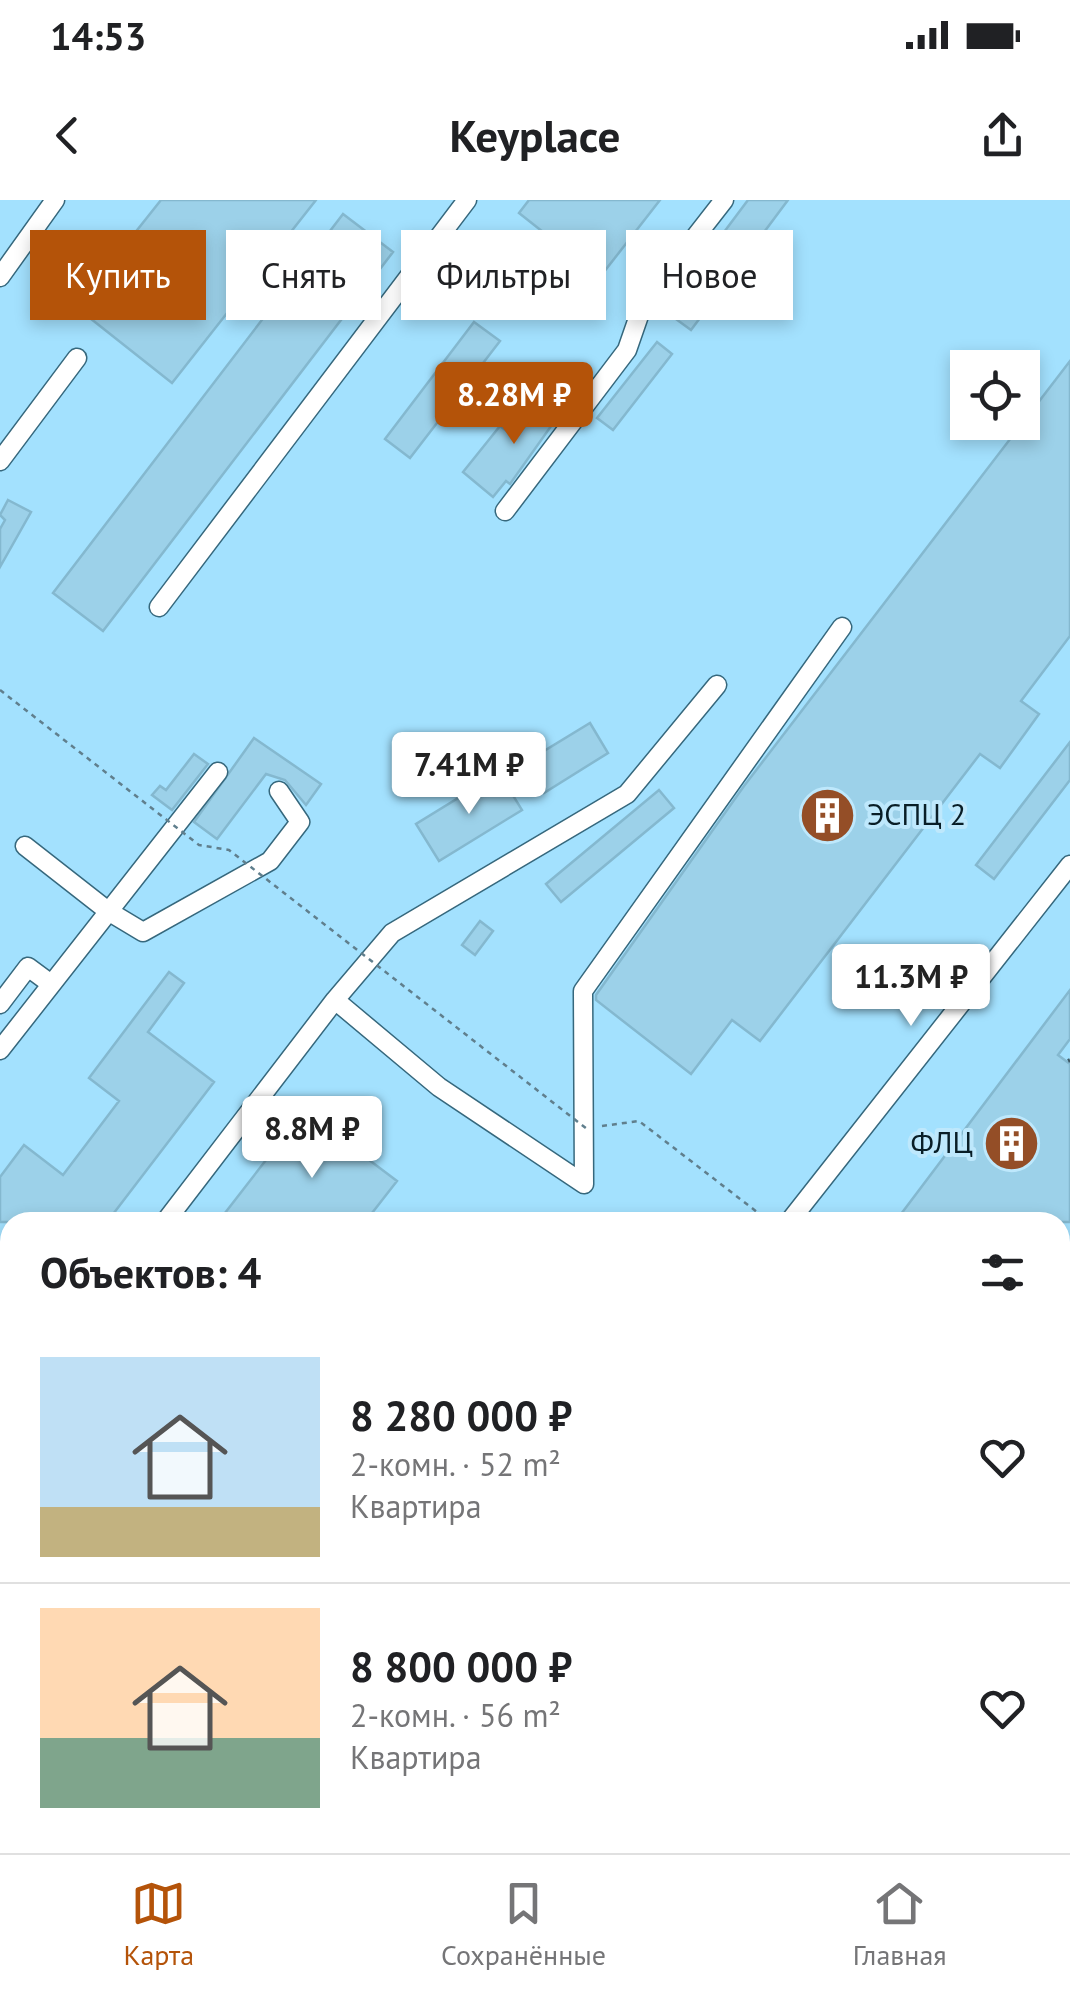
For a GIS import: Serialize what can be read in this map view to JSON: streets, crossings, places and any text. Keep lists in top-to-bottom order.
{
  "places": {
    "building": ["ЭСПЦ 2", "ФЛЦ"]
  },
  "page": {
    "status": "14:53",
    "header": "Keyplace",
    "chip": [
      "Купить",
      "Снять",
      "Фильтры",
      "Новое"
    ],
    "price": [
      "8.28M ₽",
      "7.41M ₽",
      "11.3M ₽",
      "8.8M ₽"
    ],
    "heading": "Объектов: 4",
    "list": [
      {
        "name": "8 280 000 ₽",
        "note": "2-комн. · 52 m² · Квартира"
      },
      {
        "name": "8 800 000 ₽",
        "note": "2-комн. · 56 m² · Квартира"
      }
    ],
    "tabs": ["Карта", "Сохранённые", "Главная"]
  }
}
